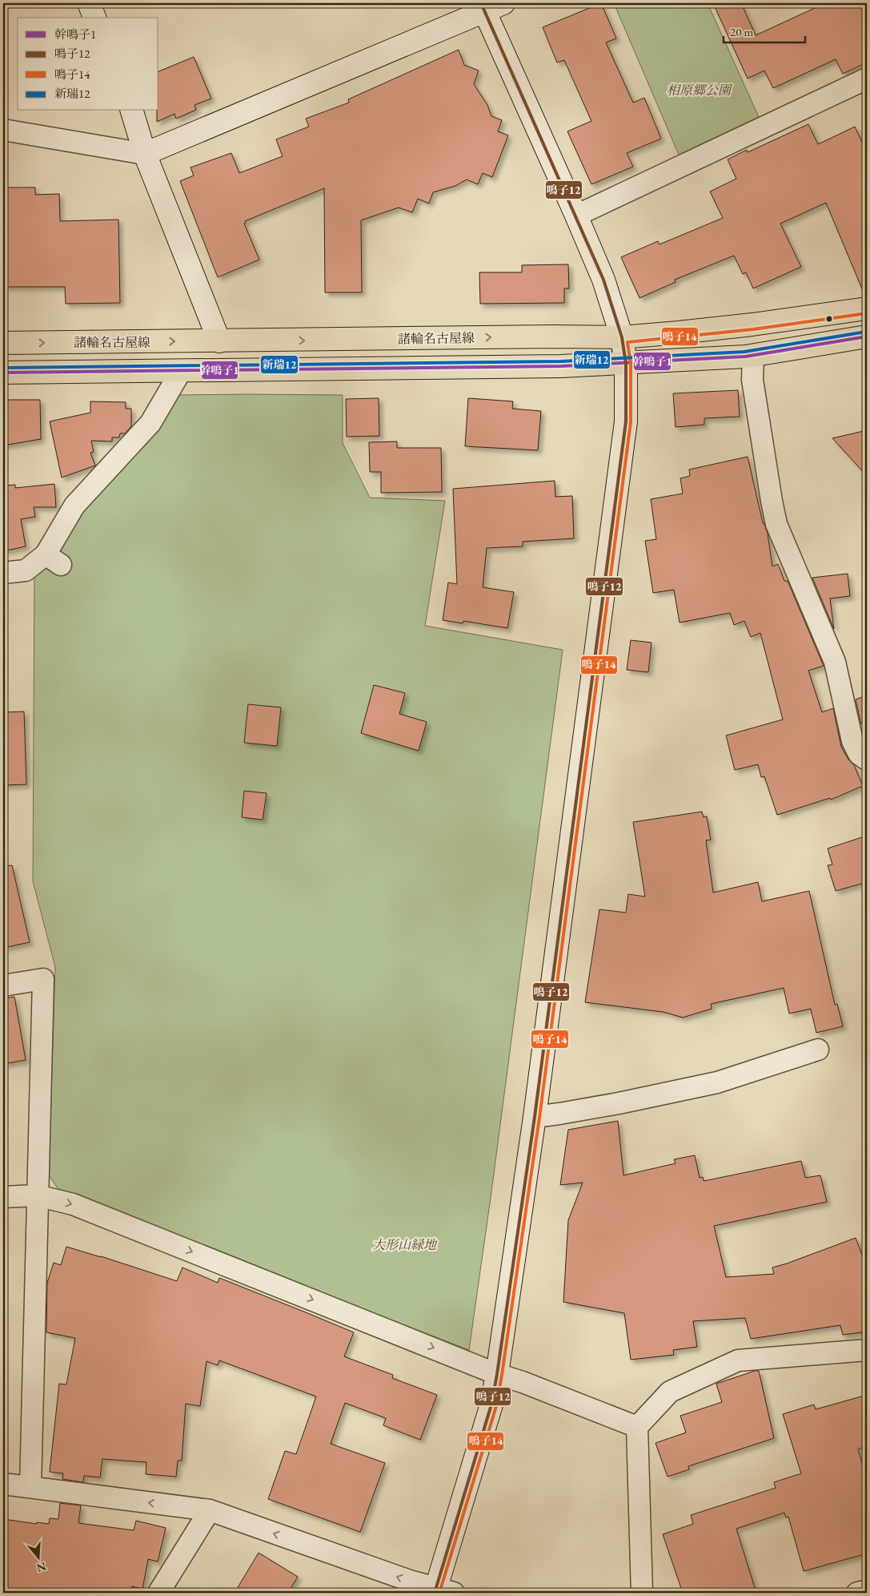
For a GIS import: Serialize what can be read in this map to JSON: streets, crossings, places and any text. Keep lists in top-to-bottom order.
{
  "streets": {
    "main road": ["諸輪名古屋線"]
  },
  "parks": ["相原郷公園", "大形山緑地"],
  "lines": [
    "transit line 鳴子12",
    "transit line 鳴子14",
    "transit line 新瑞12",
    "transit line 幹鳴子1"
  ],
  "legend": [
    "幹鳴子1",
    "鳴子12",
    "鳴子14",
    "新瑞12"
  ],
  "scale_bar": "20 m",
  "north": "bottom"
}
